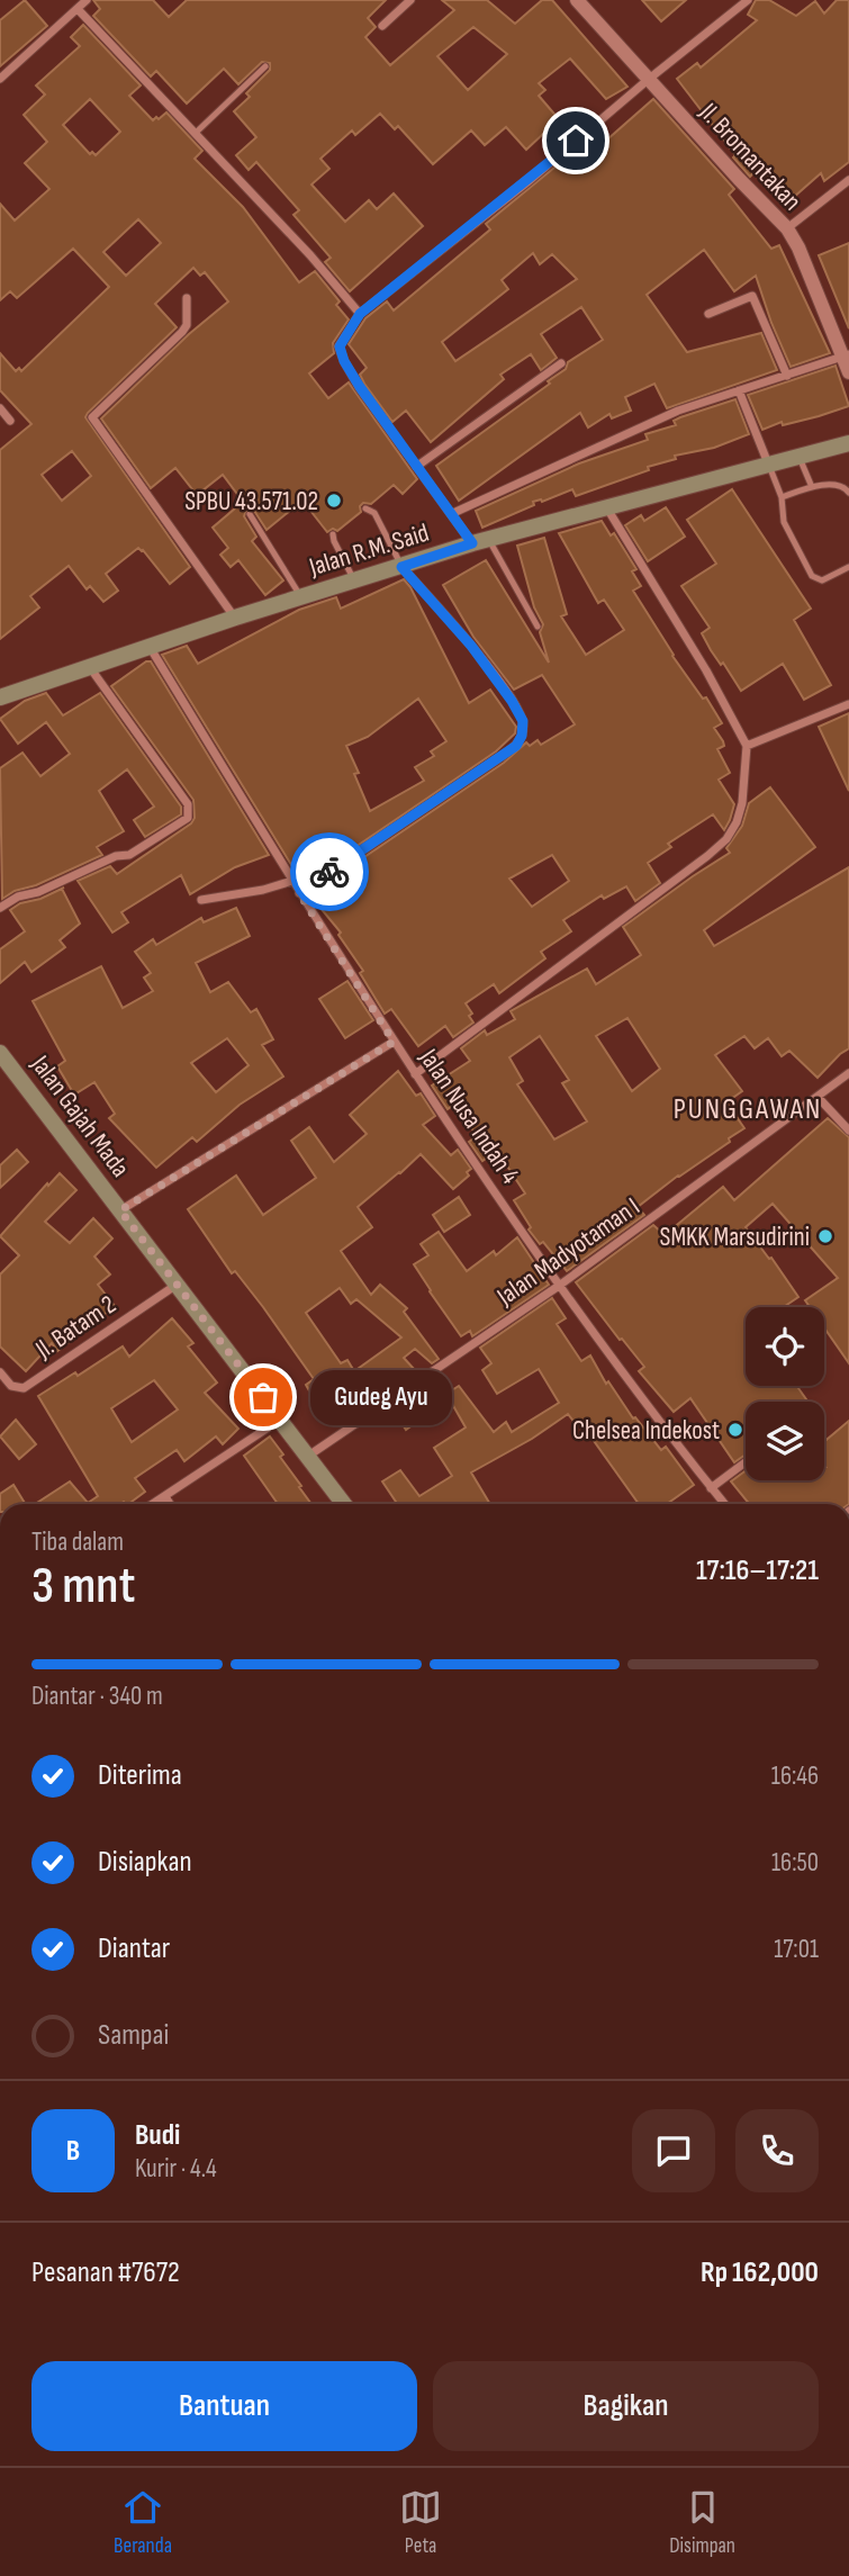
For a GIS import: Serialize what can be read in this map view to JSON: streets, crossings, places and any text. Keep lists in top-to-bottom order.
{
  "streets": {
    "main road": ["Jalan R.M. Said", "Jalan Gajah Mada"],
    "street": [
      "Jl. Bromantakan",
      "Jalan Nusa Indah 4",
      "Jalan Madyotaman I",
      "Jl. Batam 2"
    ]
  },
  "crossings": [
    ["Jalan R.M. Said", "Jalan Nusa Indah 4"],
    ["Jalan Gajah Mada", "Jalan Madyotaman I"],
    ["Jalan Gajah Mada", "Jl. Batam 2"],
    ["Jalan Nusa Indah 4", "Jalan Madyotaman I"]
  ],
  "districts": ["PUNGGAWAN"],
  "places": [
    "SPBU 43.571.02",
    "SMKK Marsudirini",
    "Gudeg Ayu",
    "Chelsea Indekost"
  ],
  "page": {
    "bubble": "Gudeg Ayu",
    "heading": ["3 mnt", "Tiba dalam", "17:16–17:21"],
    "panel": [
      "Budi",
      "Kurir · 4.4",
      "Pesanan #7672",
      "Rp 162,000"
    ],
    "bar": "Diantar · 340 m",
    "list": [
      ["Diterima", "16:46"],
      ["Disiapkan", "16:50"],
      ["Diantar", "17:01"],
      "Sampai"
    ],
    "round": "B",
    "buttons": ["Bantuan", "Bagikan"],
    "tabs": ["Beranda", "Peta", "Disimpan"]
  }
}
